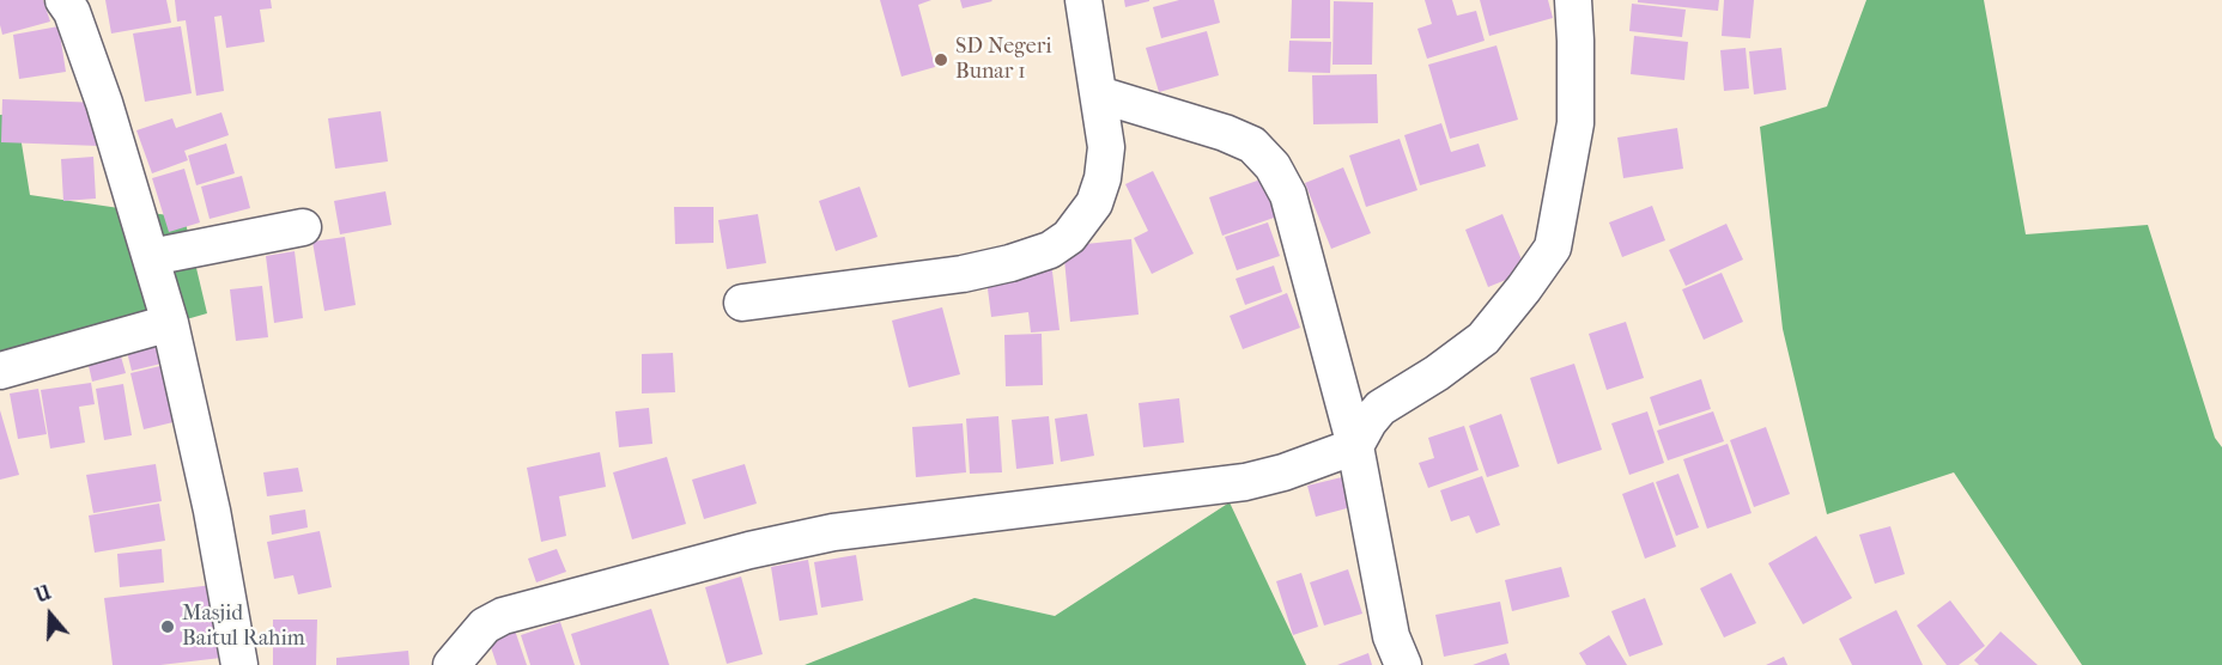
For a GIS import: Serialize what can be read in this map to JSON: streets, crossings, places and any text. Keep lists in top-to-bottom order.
{
  "places": ["SD Negeri Bunar 1", "Masjid Baitul Rahim"],
  "north": "top"
}
